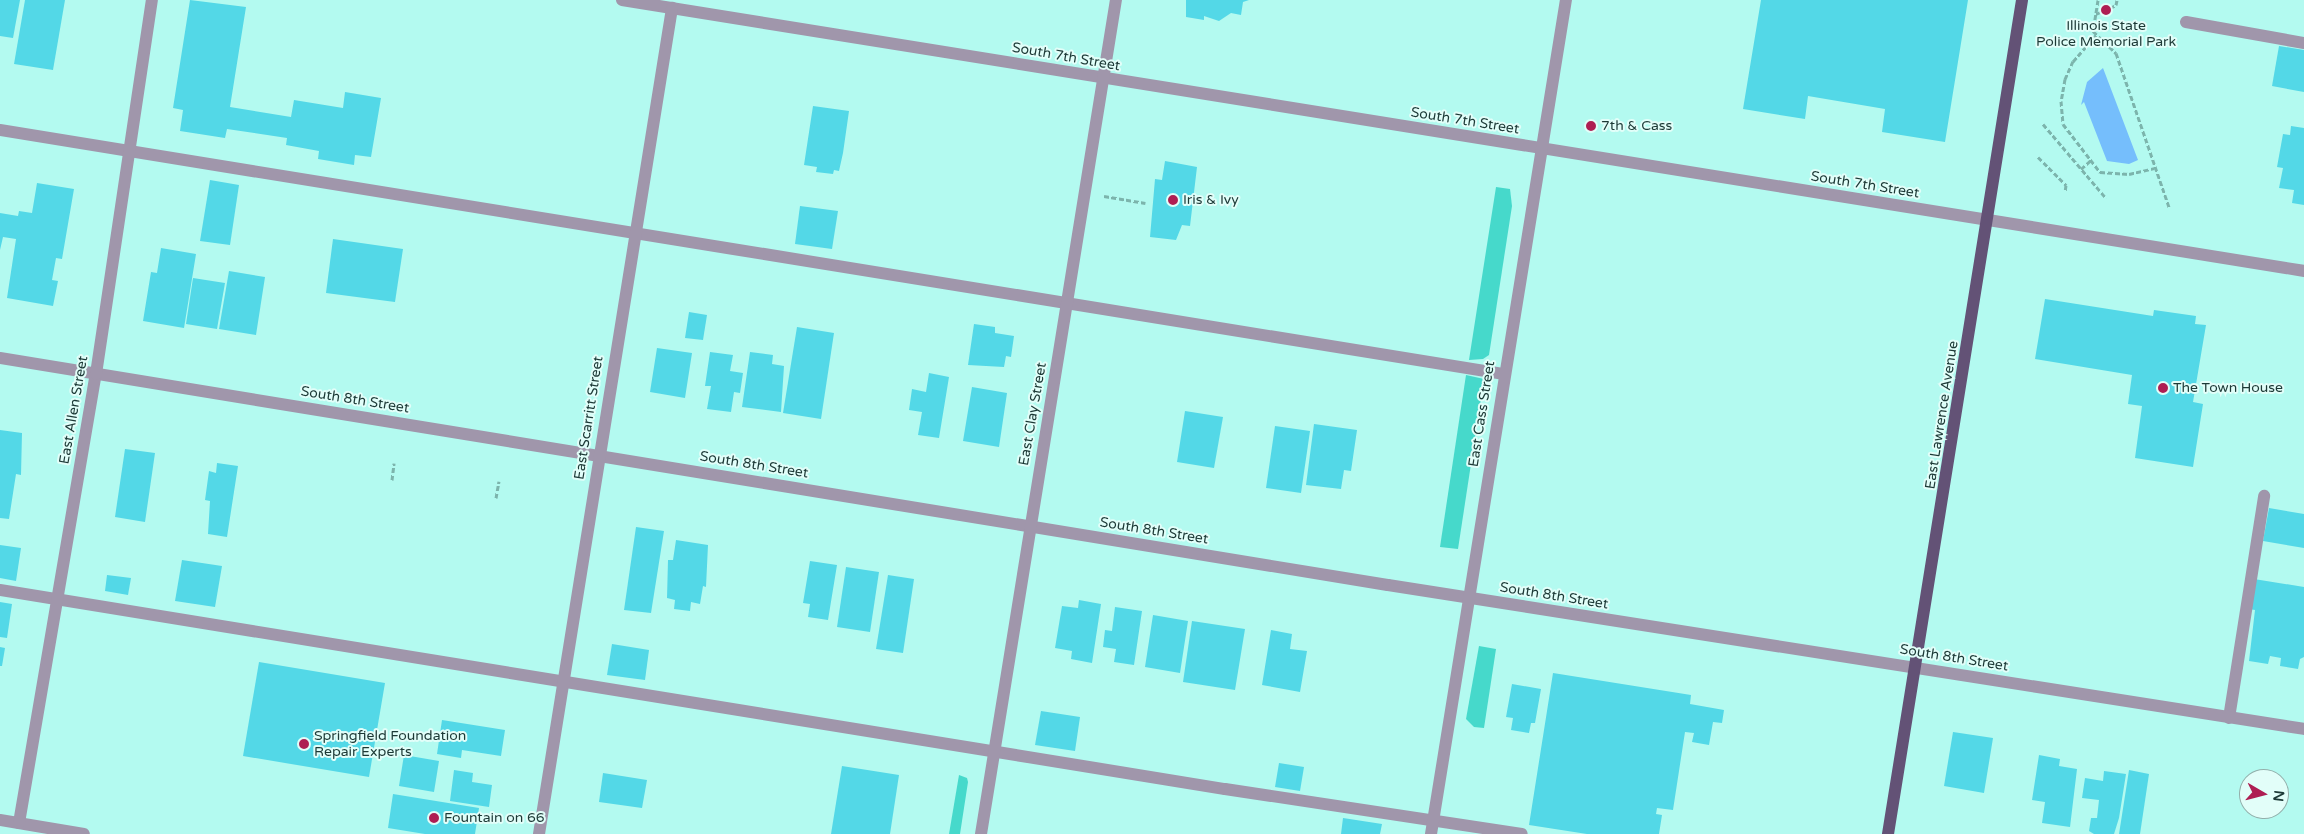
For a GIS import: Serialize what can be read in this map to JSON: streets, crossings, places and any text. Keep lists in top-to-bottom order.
{
  "streets": {
    "main road": ["East Lawrence Avenue"],
    "street": [
      "South 7th Street",
      "South 8th Street",
      "East Allen Street",
      "East Clay Street",
      "East Cass Street",
      "East Scarritt Street"
    ]
  },
  "crossings": [
    ["South 7th Street", "East Clay Street"],
    ["South 7th Street", "East Cass Street"],
    ["South 7th Street", "East Lawrence Avenue"],
    ["South 7th Street", "East Scarritt Street"],
    ["South 8th Street", "East Allen Street"],
    ["South 8th Street", "East Clay Street"],
    ["South 8th Street", "East Cass Street"],
    ["South 8th Street", "East Lawrence Avenue"],
    ["South 8th Street", "East Scarritt Street"]
  ],
  "places": [
    "Illinois State Police Memorial Park",
    "7th & Cass",
    "Iris & Ivy",
    "The Town House",
    "Springfield Foundation Repair Experts",
    "Fountain on 66"
  ],
  "north": "right"
}
